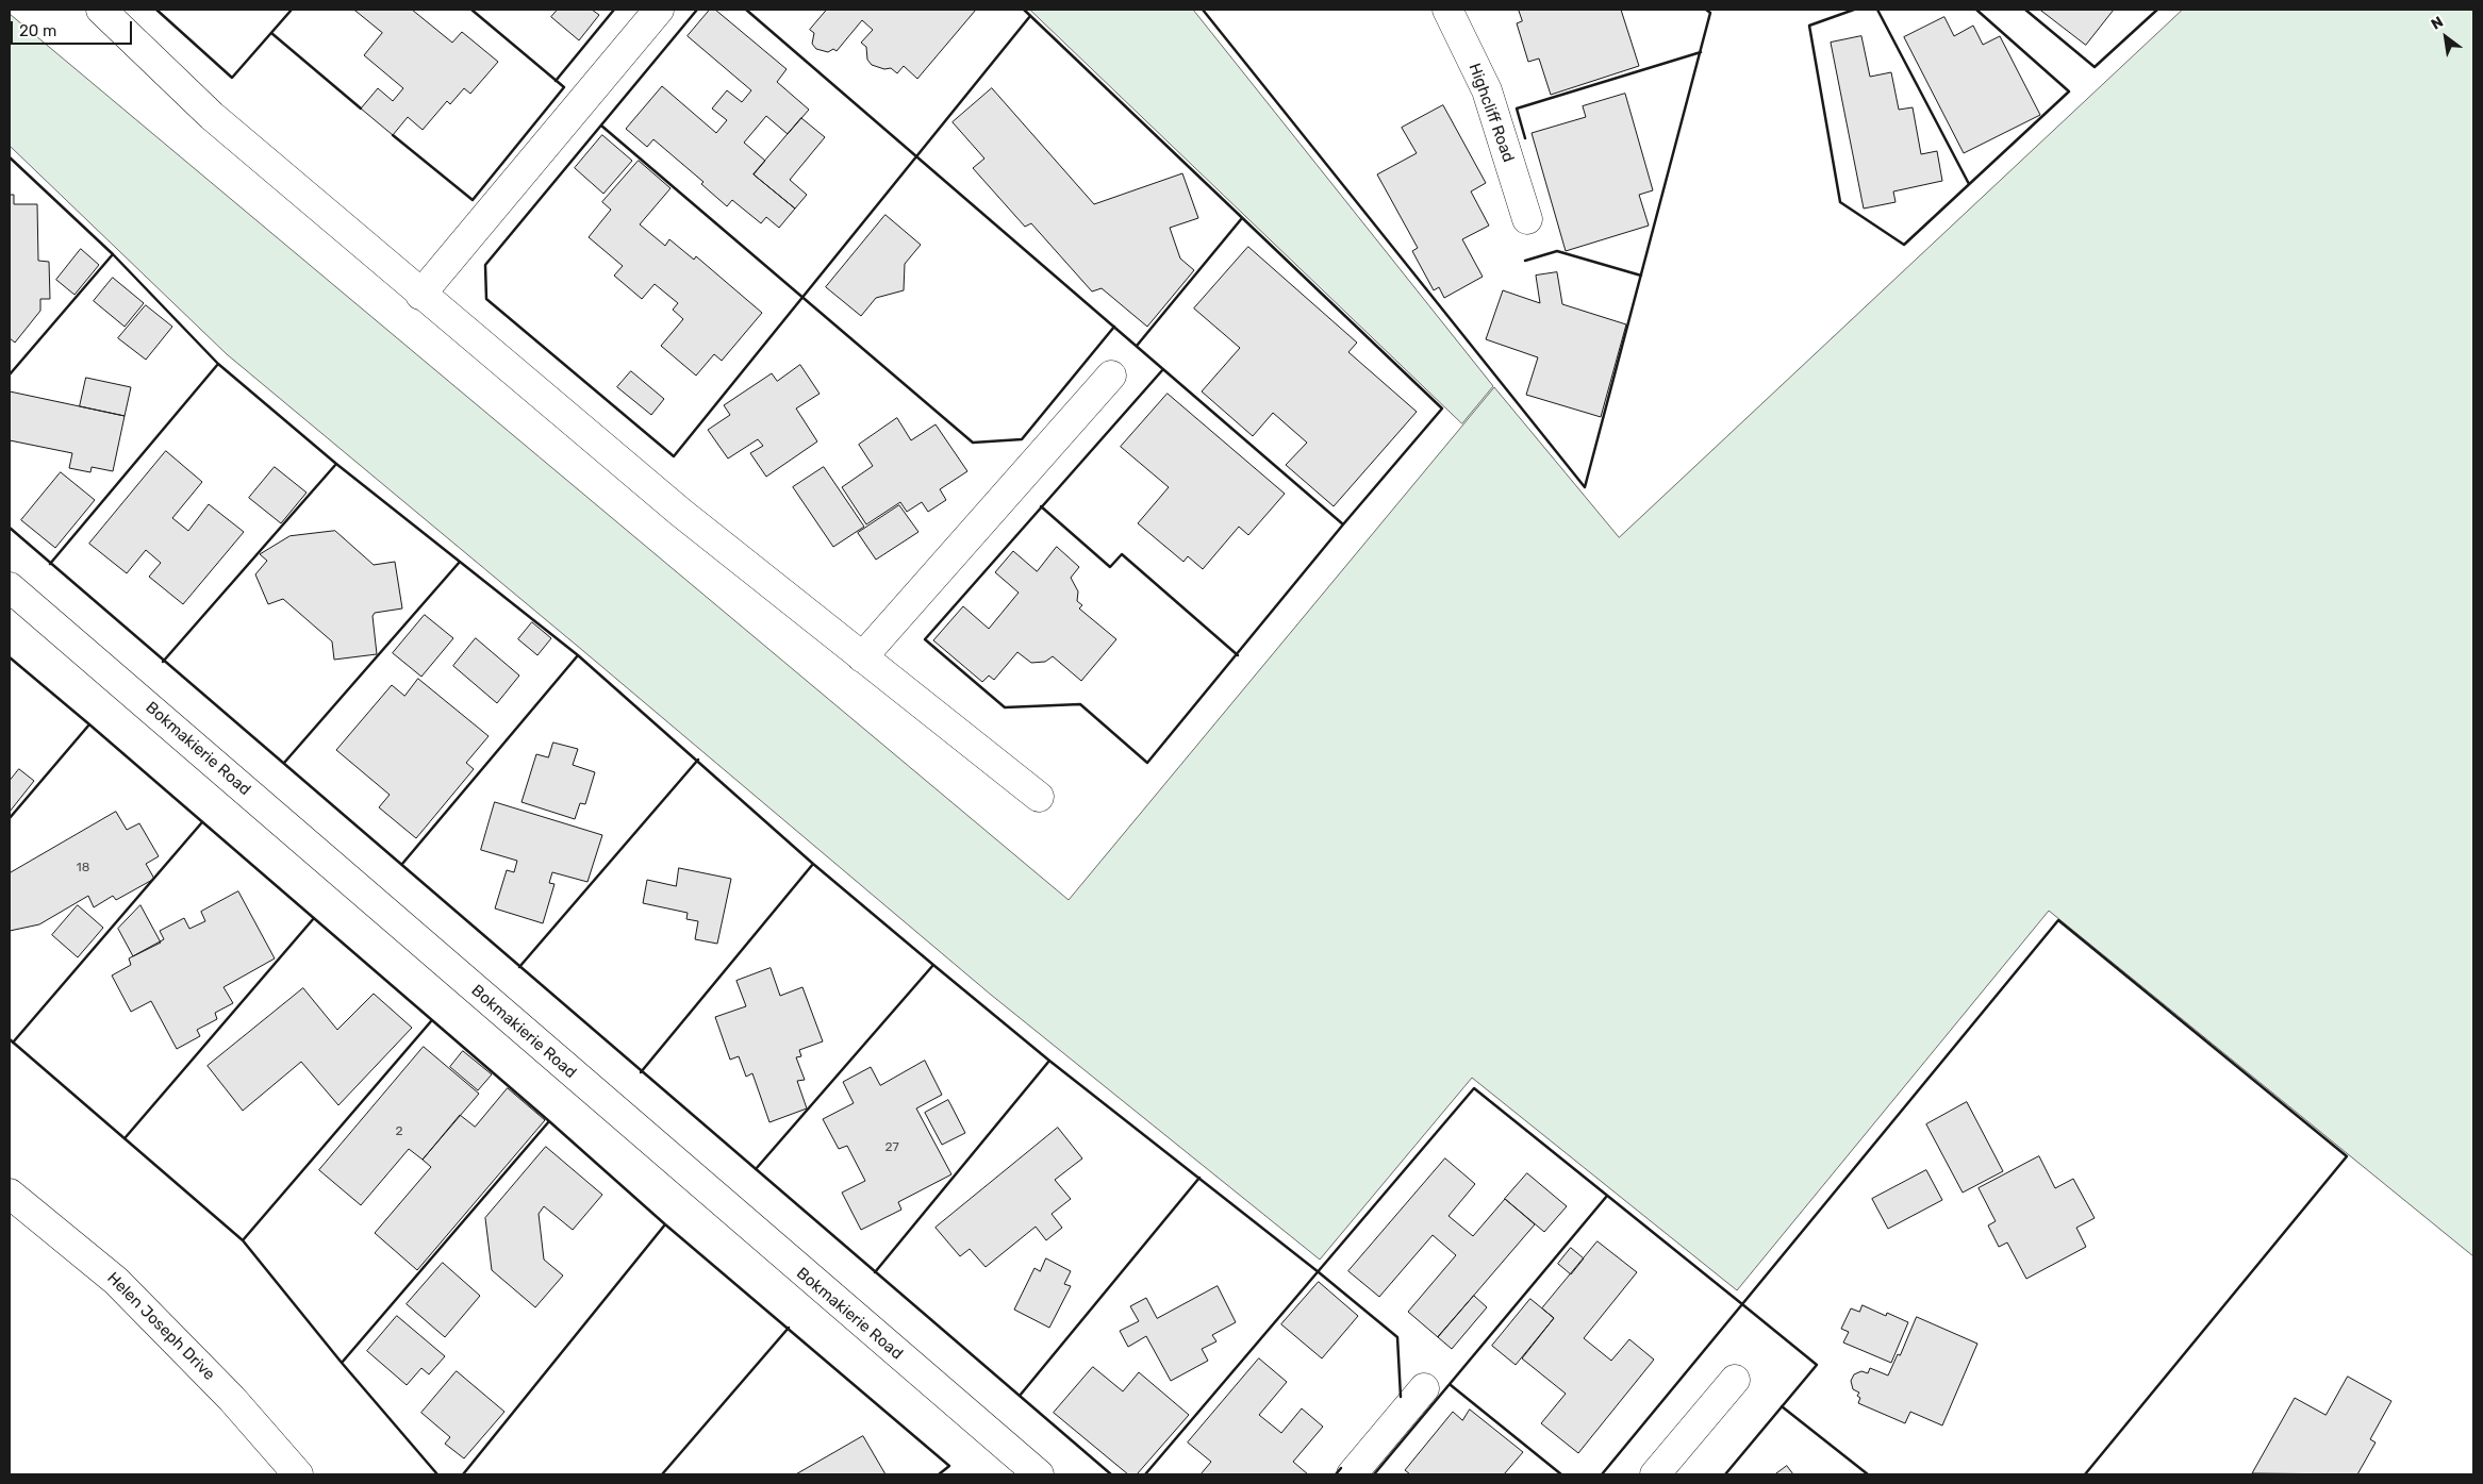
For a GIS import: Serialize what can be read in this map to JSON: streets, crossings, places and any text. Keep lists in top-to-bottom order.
{
  "streets": {
    "street": ["Highcliff Road", "Bokmakierie Road", "Helen Joseph Drive"]
  },
  "house_numbers": ["18", "2", "27"],
  "scale_bar": "20 m",
  "north": "top left"
}
